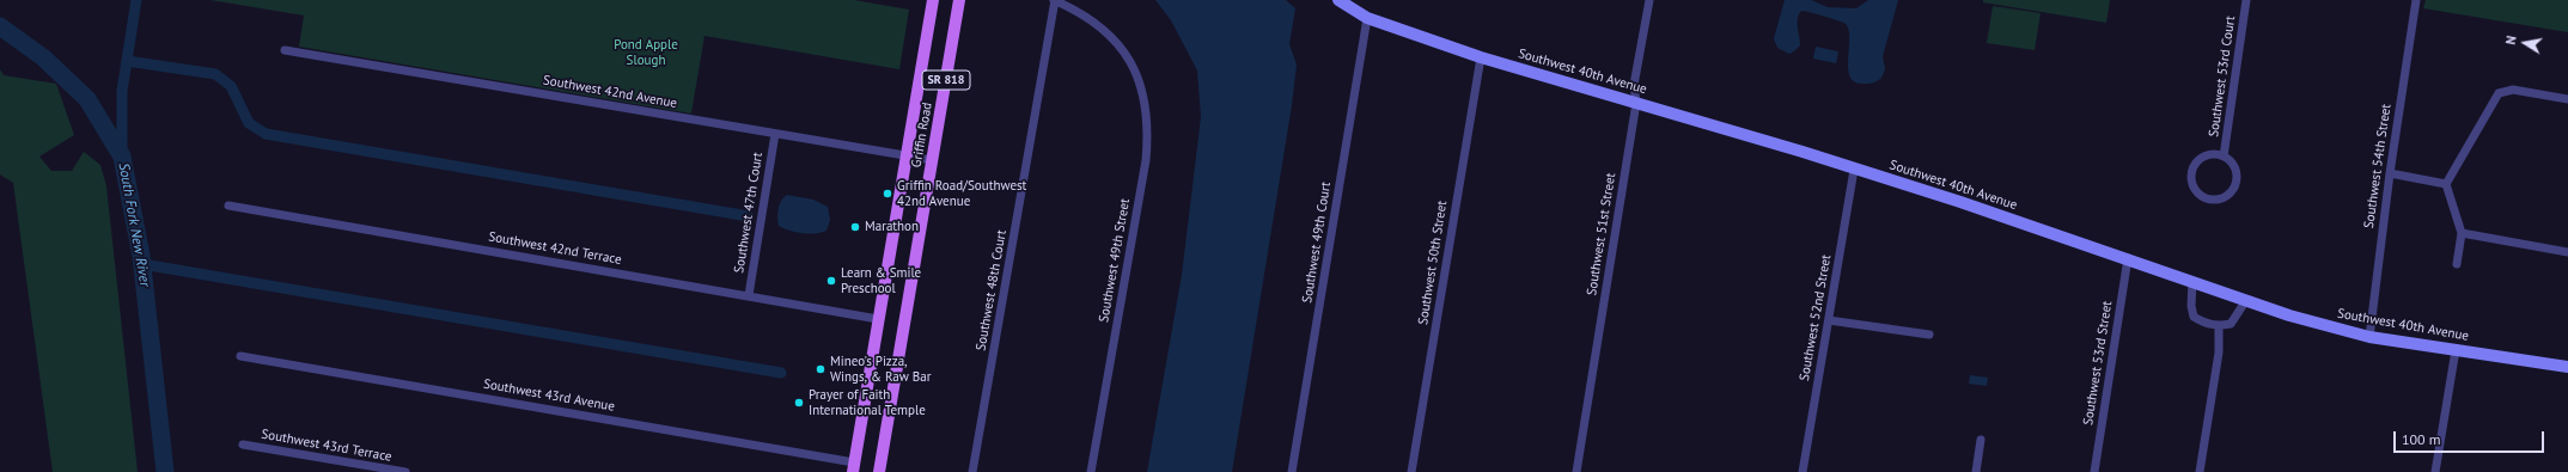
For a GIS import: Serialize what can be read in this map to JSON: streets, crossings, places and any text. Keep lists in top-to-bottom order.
{
  "streets": {
    "main road": ["SR 818", "Griffin Road"],
    "street": [
      "Southwest 40th Avenue",
      "Southwest 53rd Court",
      "Southwest 42nd Avenue",
      "Southwest 54th Street",
      "Southwest 47th Court",
      "Southwest 51st Street",
      "Southwest 49th Court",
      "Southwest 42nd Terrace",
      "Southwest 49th Street",
      "Southwest 50th Street",
      "Southwest 48th Court",
      "Southwest 52nd Street",
      "Southwest 53rd Street",
      "Southwest 43rd Avenue",
      "Southwest 43rd Terrace"
    ]
  },
  "crossings": [
    ["Southwest 40th Avenue", "Southwest 54th Street"],
    ["Southwest 40th Avenue", "Southwest 51st Street"],
    ["Southwest 40th Avenue", "Southwest 49th Court"],
    ["Southwest 40th Avenue", "Southwest 50th Street"],
    ["Southwest 40th Avenue", "Southwest 52nd Street"],
    ["Southwest 40th Avenue", "Southwest 53rd Street"],
    ["Southwest 42nd Avenue", "Griffin Road"],
    ["Southwest 42nd Avenue", "Southwest 47th Court"],
    ["Griffin Road", "Southwest 42nd Terrace"],
    ["Griffin Road", "Southwest 43rd Avenue"],
    ["Southwest 47th Court", "Southwest 42nd Terrace"],
    ["Southwest 49th Street", "Southwest 48th Court"]
  ],
  "water": ["South Fork New River"],
  "parks": ["Pond Apple Slough"],
  "places": [
    "Griffin Road/Southwest 42nd Avenue",
    "Marathon",
    "Learn & Smile Preschool",
    "Mineo's Pizza, Wings, & Raw Bar",
    "Prayer of Faith International Temple"
  ],
  "scale_bar": "100 m",
  "north": "left"
}
